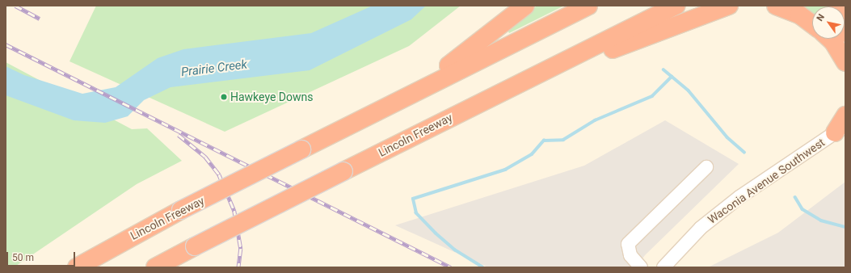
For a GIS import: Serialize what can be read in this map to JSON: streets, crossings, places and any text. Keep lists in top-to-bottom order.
{
  "streets": {
    "highway": ["Lincoln Freeway"],
    "street": ["Waconia Avenue Southwest"]
  },
  "water": ["Prairie Creek"],
  "places": ["Hawkeye Downs"],
  "scale_bar": "50 m",
  "north": "top left"
}
